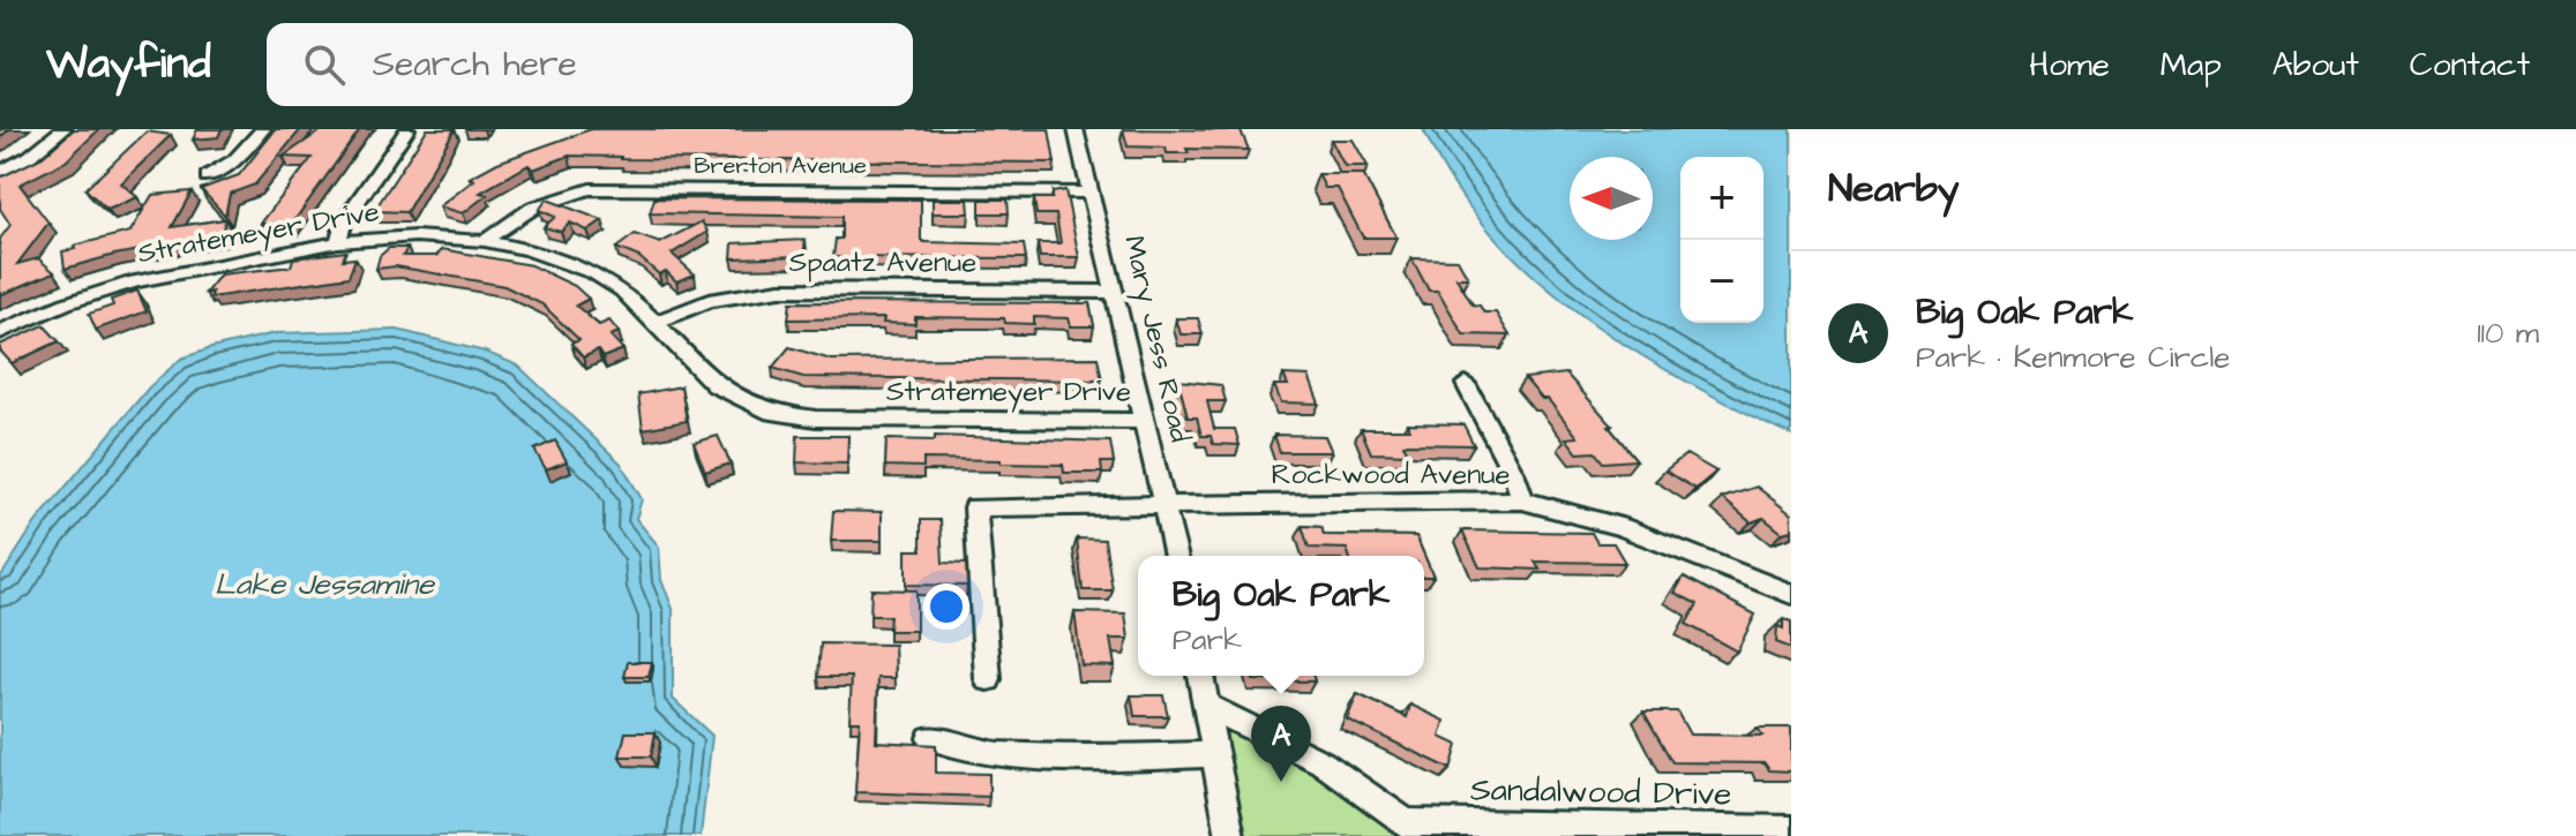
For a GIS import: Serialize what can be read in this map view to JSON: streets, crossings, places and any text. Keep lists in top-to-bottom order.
{
  "streets": {
    "street": [
      "Brerton Avenue",
      "Stratemeyer Drive",
      "Spaatz Avenue",
      "Mary Jess Road",
      "Rockwood Avenue",
      "Sandalwood Drive"
    ]
  },
  "crossings": [
    ["Brerton Avenue", "Stratemeyer Drive"],
    ["Brerton Avenue", "Mary Jess Road"],
    ["Stratemeyer Drive", "Spaatz Avenue"],
    ["Stratemeyer Drive", "Mary Jess Road"],
    ["Spaatz Avenue", "Mary Jess Road"],
    ["Mary Jess Road", "Rockwood Avenue"]
  ],
  "water": ["Lake Jessamine"],
  "north": "left",
  "page": {
    "header": "Wayfind",
    "search": "Search here",
    "nav": [
      "Home",
      "Map",
      "About",
      "Contact"
    ],
    "heading": "Nearby",
    "map_buttons": ["+", "−"],
    "list": [
      {
        "mark": "A",
        "name": "Big Oak Park",
        "note": "Park · Kenmore Circle",
        "value": "110 m"
      }
    ],
    "popup": ["Big Oak Park", "Park"],
    "pins": "A"
  }
}
